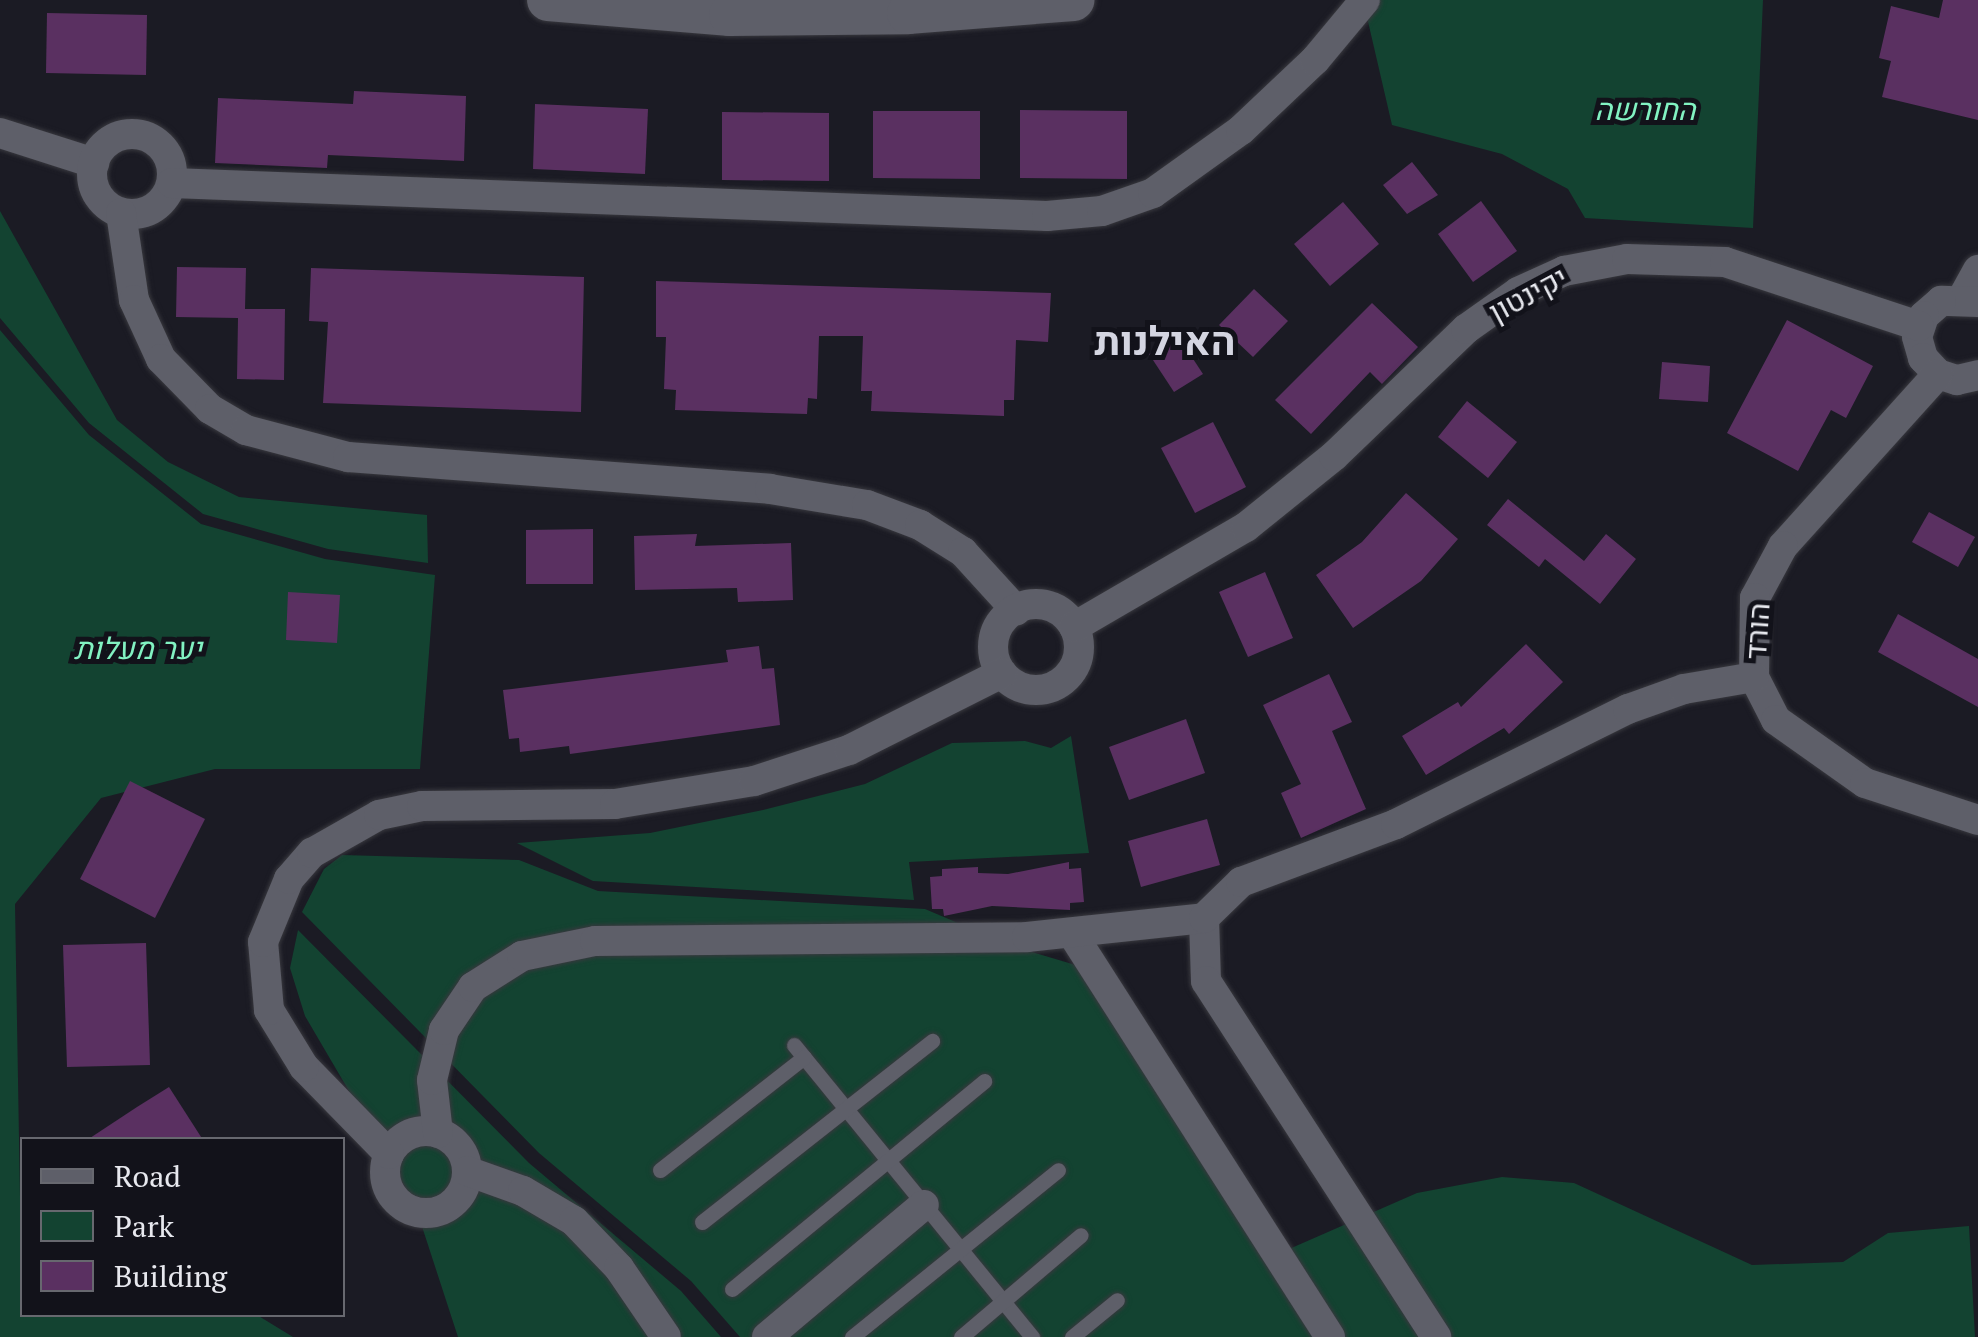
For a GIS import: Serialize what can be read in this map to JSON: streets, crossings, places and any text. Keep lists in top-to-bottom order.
{
  "streets": {
    "street": ["יקינטון", "הורד"]
  },
  "districts": ["האילנות"],
  "parks": ["החורשה", "יער מעלות"],
  "legend": ["Road", "Park", "Building"]
}
